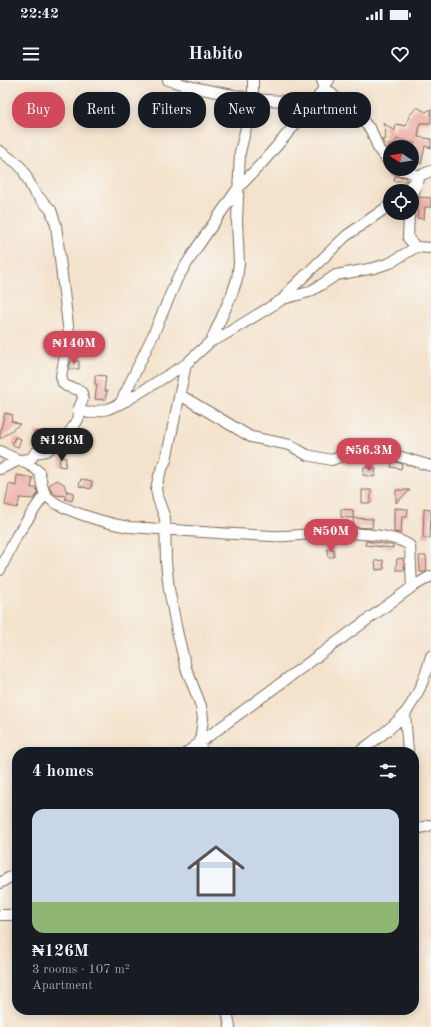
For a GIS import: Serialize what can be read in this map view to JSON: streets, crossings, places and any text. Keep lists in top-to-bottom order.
{
  "north": "left",
  "page": {
    "status": "22:42",
    "header": "Habito",
    "chip": [
      "Buy",
      "Rent",
      "Filters",
      "New",
      "Apartment"
    ],
    "price": [
      "₦140M",
      "₦126M",
      "₦56.3M",
      "₦50M"
    ],
    "heading": "4 homes",
    "list": [
      {
        "name": "₦126M",
        "note": "3 rooms · 107 m² · Apartment"
      }
    ]
  }
}
